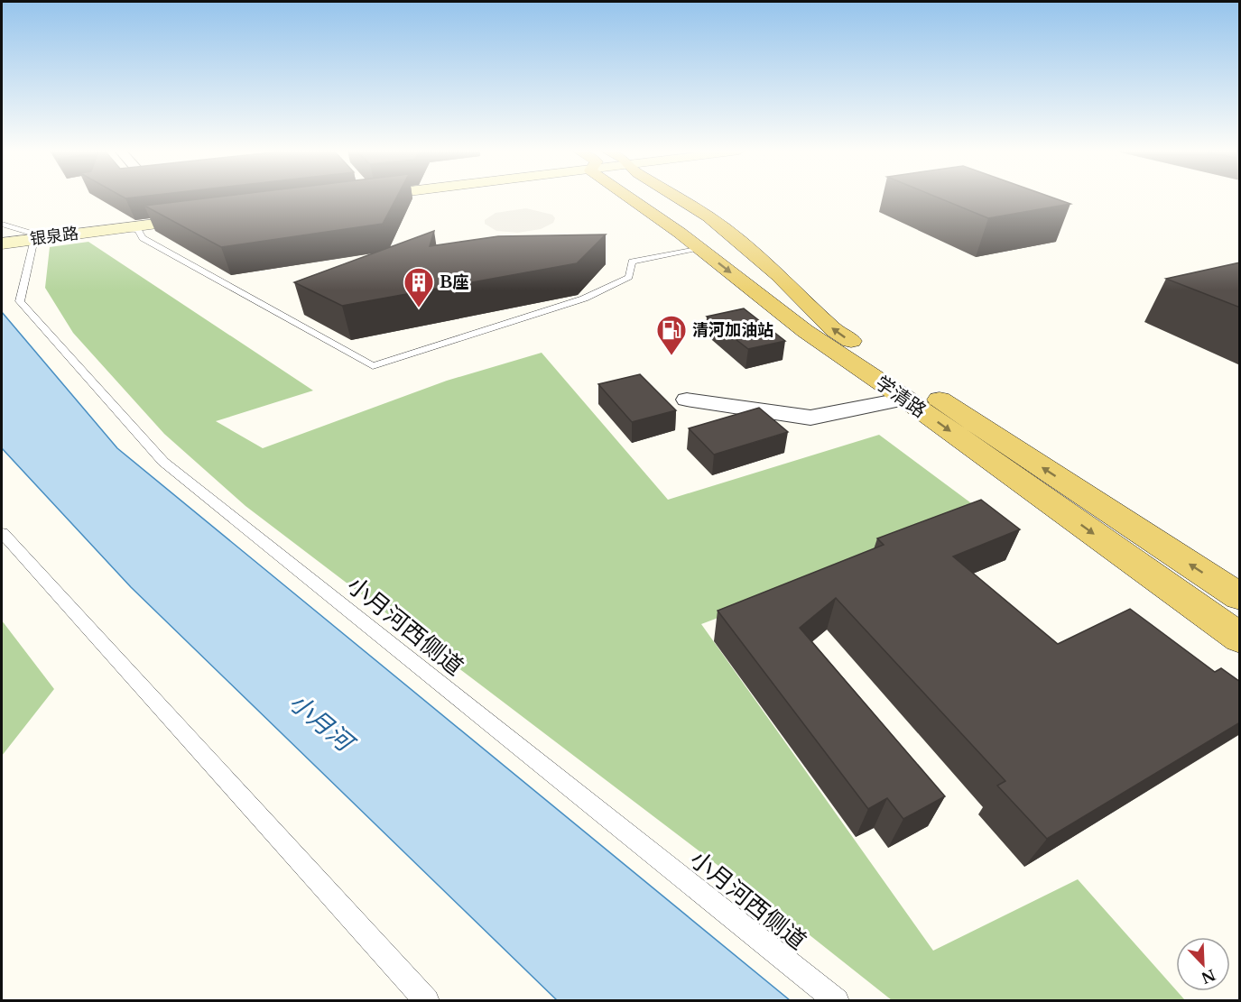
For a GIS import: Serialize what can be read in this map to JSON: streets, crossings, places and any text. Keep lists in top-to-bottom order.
{
  "streets": {
    "main road": ["银泉路", "学清路"],
    "lane": ["小月河西侧道"]
  },
  "crossings": [
    ["银泉路", "小月河西侧道"]
  ],
  "water": ["小月河"],
  "places": {
    "building": ["B座"],
    "fuel station": ["清河加油站"]
  },
  "north": "bottom right"
}
